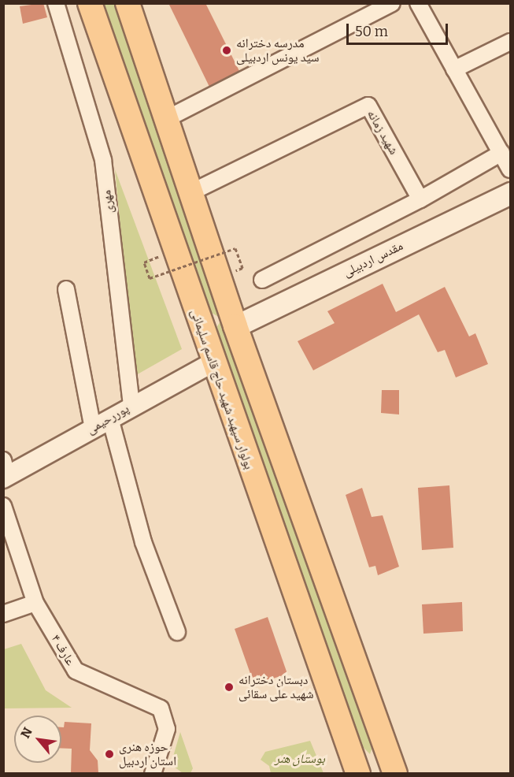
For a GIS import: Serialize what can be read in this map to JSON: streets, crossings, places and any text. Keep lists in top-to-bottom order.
{
  "streets": {
    "main road": ["مقدس اردبیلی", "بولوار سپهبد شهید حاج قاسم سلیمانی"],
    "street": [
      "شهید زمانه",
      "مهری",
      "پوررحیمی",
      "عارف ۴"
    ]
  },
  "crossings": [
    ["مهری", "پوررحیمی"],
    ["بولوار سپهبد شهید حاج قاسم سلیمانی", "پوررحیمی"]
  ],
  "parks": ["بوستان هنر"],
  "places": ["مدرسه دخترانه سید یونس اردبیلی", "دبستان دخترانه شهید علی سقائی", "حوزه هنری استان اردبیل"],
  "scale_bar": "50 m",
  "north": "top left"
}
